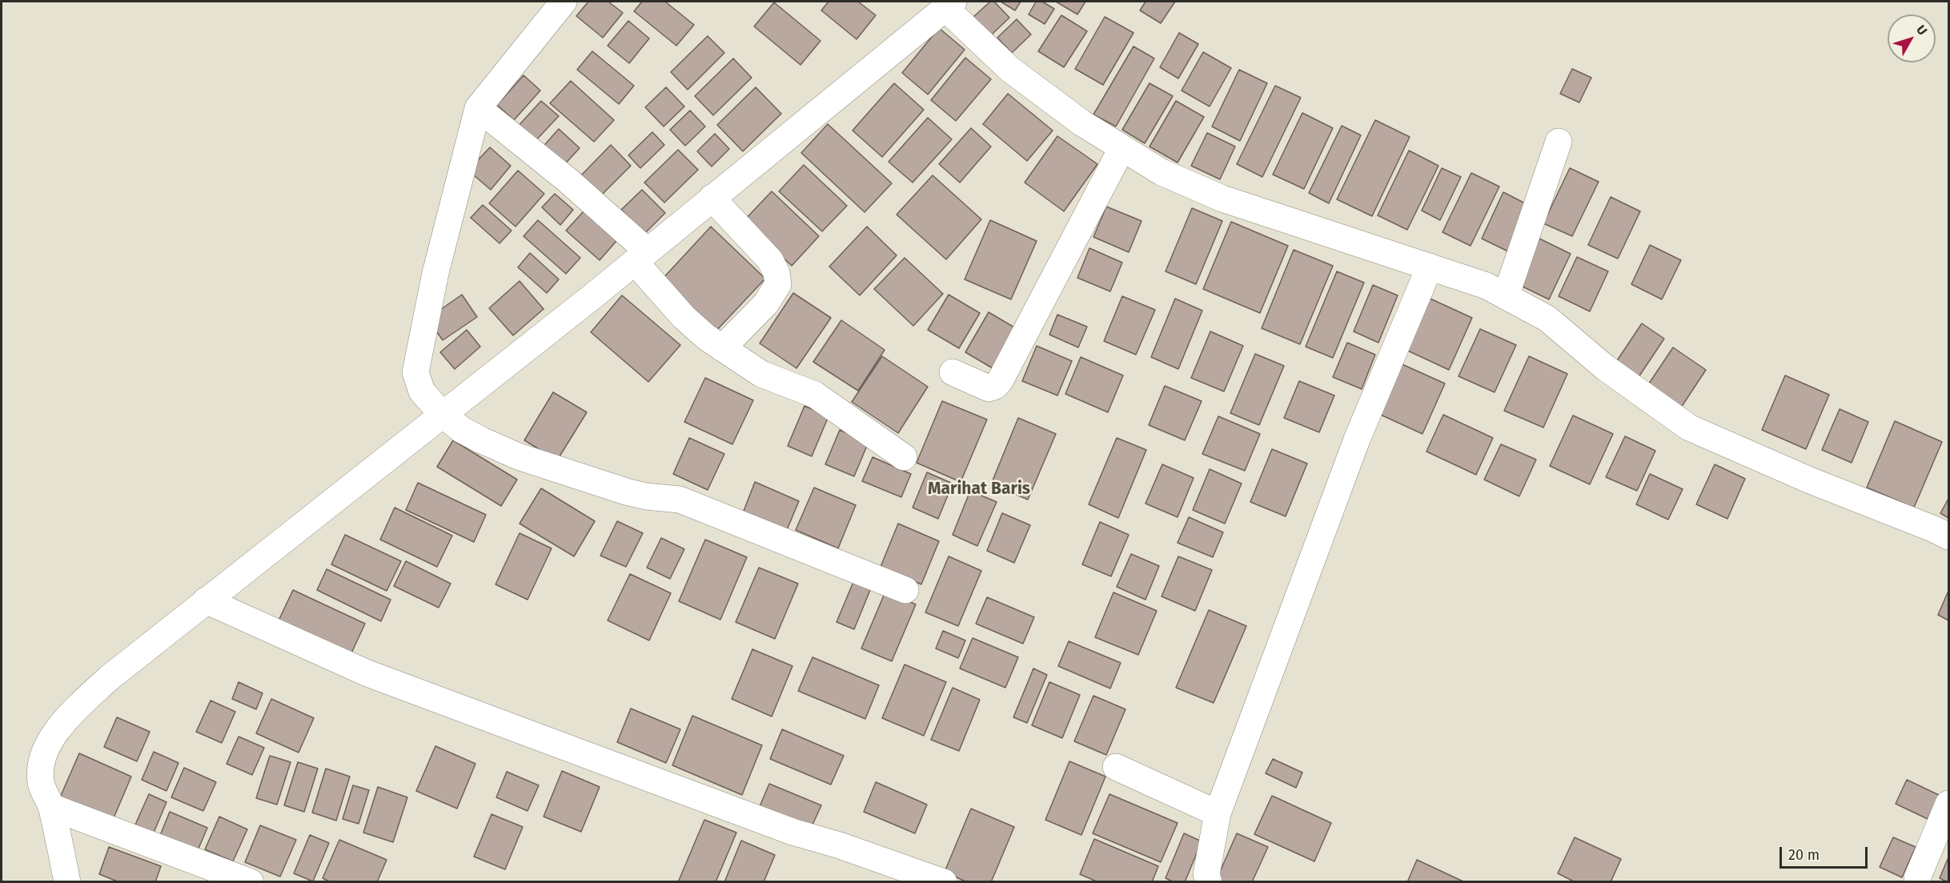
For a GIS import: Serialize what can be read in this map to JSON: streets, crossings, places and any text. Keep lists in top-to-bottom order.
{
  "districts": ["Marihat Baris"],
  "scale_bar": "20 m",
  "north": "top right"
}
